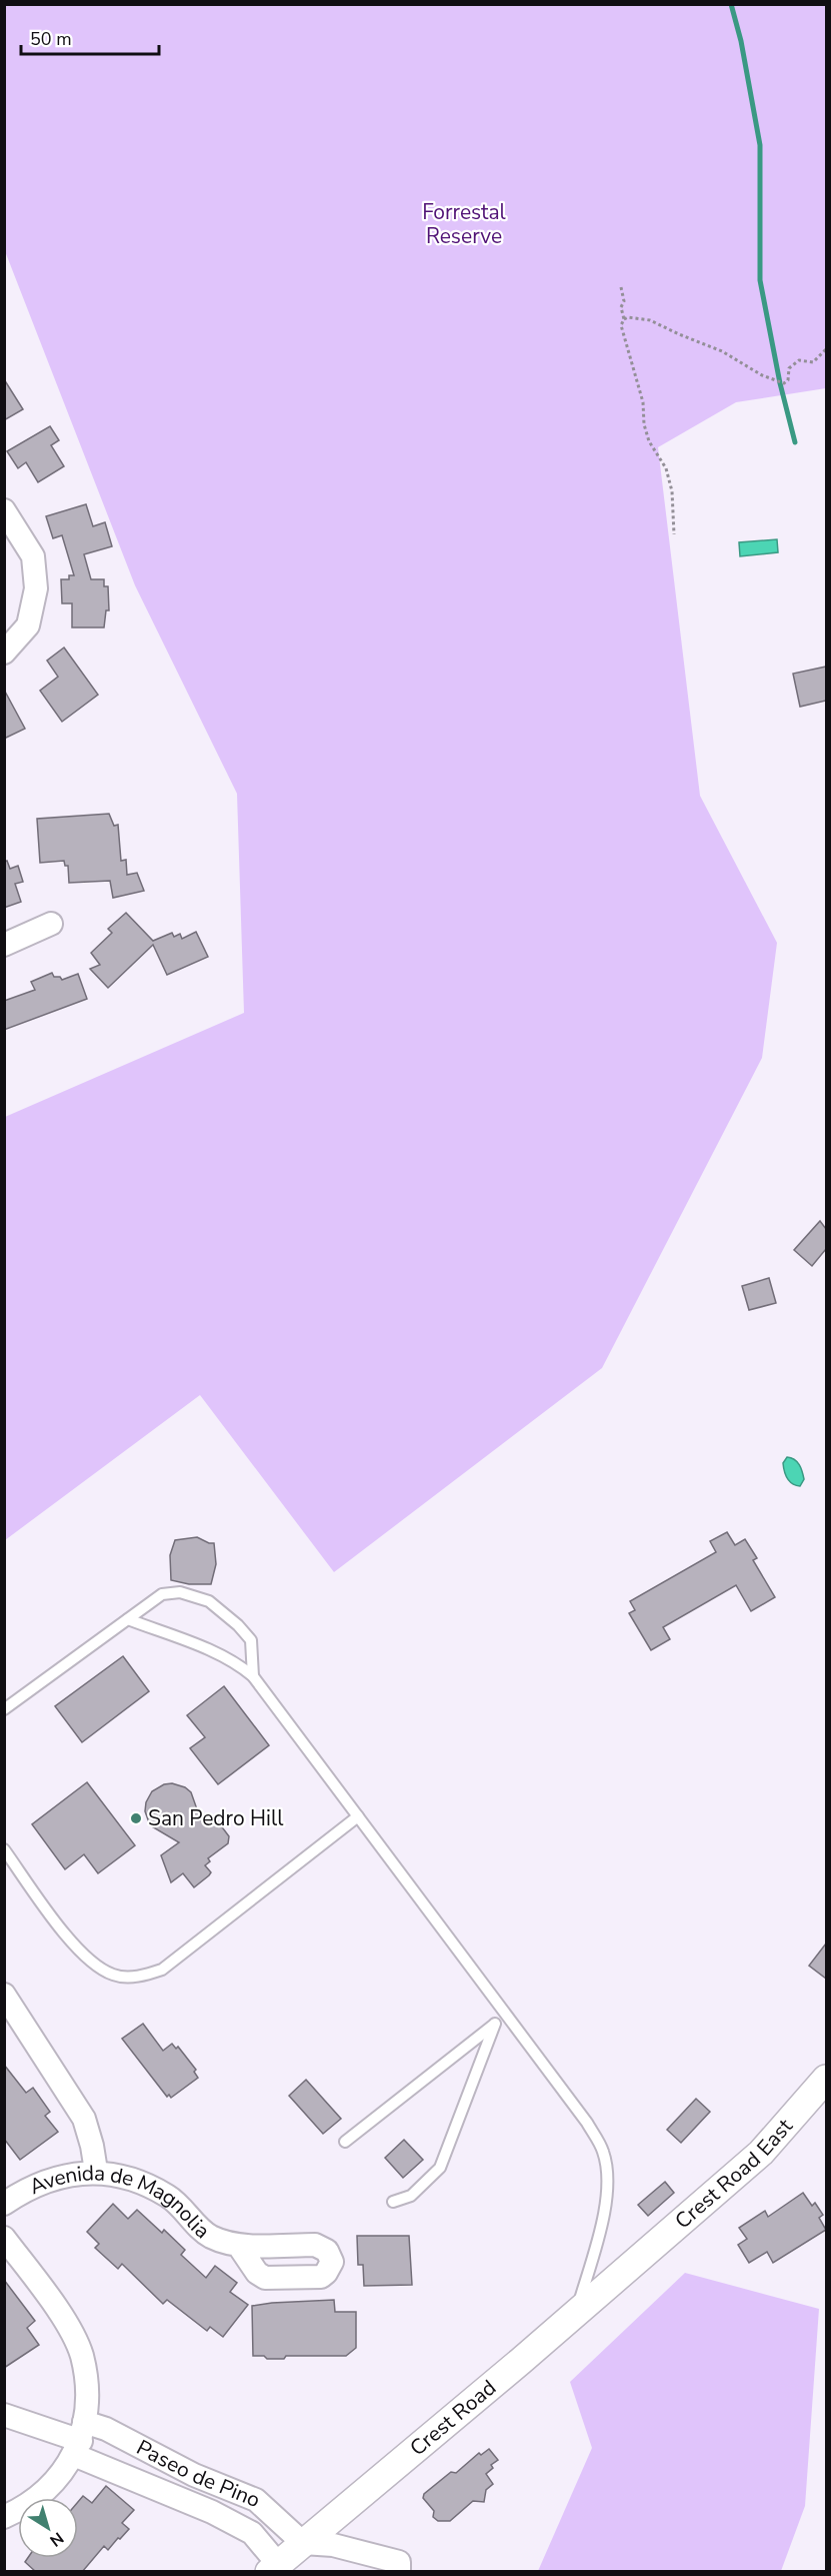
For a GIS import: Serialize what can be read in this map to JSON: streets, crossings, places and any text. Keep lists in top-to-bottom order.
{
  "streets": {
    "street": [
      "Crest Road East",
      "Avenida de Magnolia",
      "Crest Road",
      "Paseo de Pino"
    ]
  },
  "crossings": [
    ["Crest Road East", "Crest Road"],
    ["Crest Road", "Paseo de Pino"]
  ],
  "parks": ["Forrestal Reserve"],
  "places": ["San Pedro Hill"],
  "scale_bar": "50 m",
  "north": "bottom right"
}
